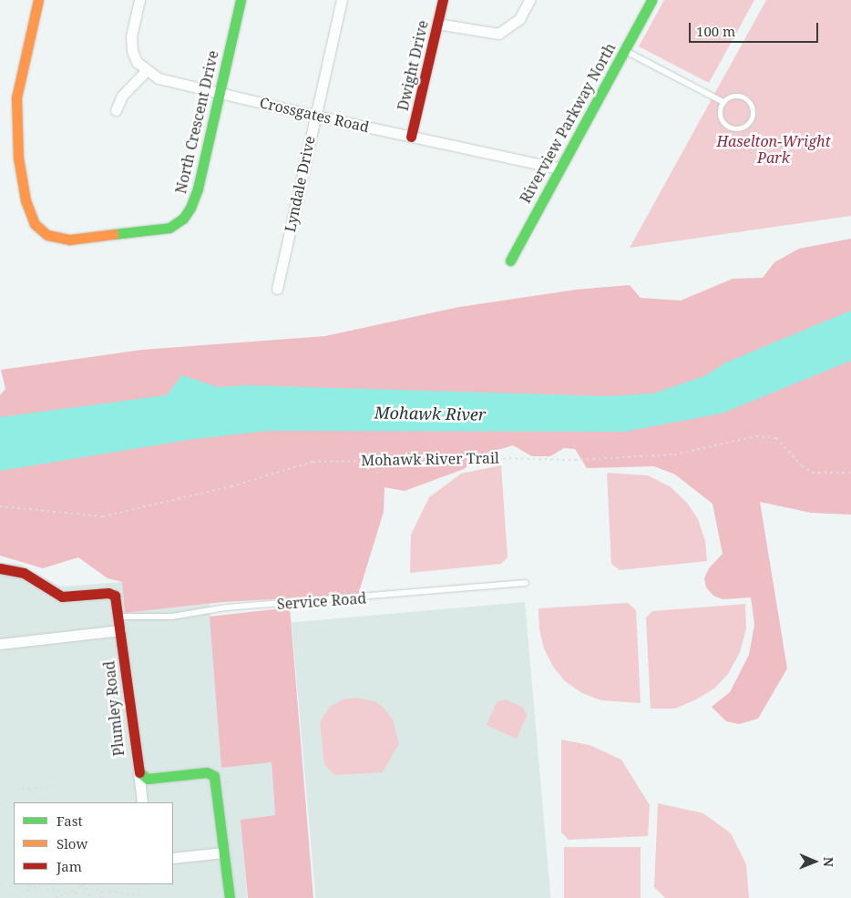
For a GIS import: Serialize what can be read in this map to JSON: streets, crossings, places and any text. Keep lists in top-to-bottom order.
{
  "streets": {
    "street": [
      "Dwight Drive",
      "Crossgates Road",
      "North Crescent Drive",
      "Riverview Parkway North",
      "Lyndale Drive",
      "Plumley Road"
    ],
    "lane": ["Service Road"],
    "path": ["Mohawk River Trail"]
  },
  "crossings": [
    ["Dwight Drive", "Crossgates Road"],
    ["Crossgates Road", "North Crescent Drive"],
    ["Crossgates Road", "Riverview Parkway North"],
    ["Crossgates Road", "Lyndale Drive"],
    ["Service Road", "Plumley Road"]
  ],
  "water": ["Mohawk River"],
  "parks": ["Haselton-Wright Park"],
  "legend": ["Fast", "Slow", "Jam"],
  "scale_bar": "100 m",
  "north": "right"
}
